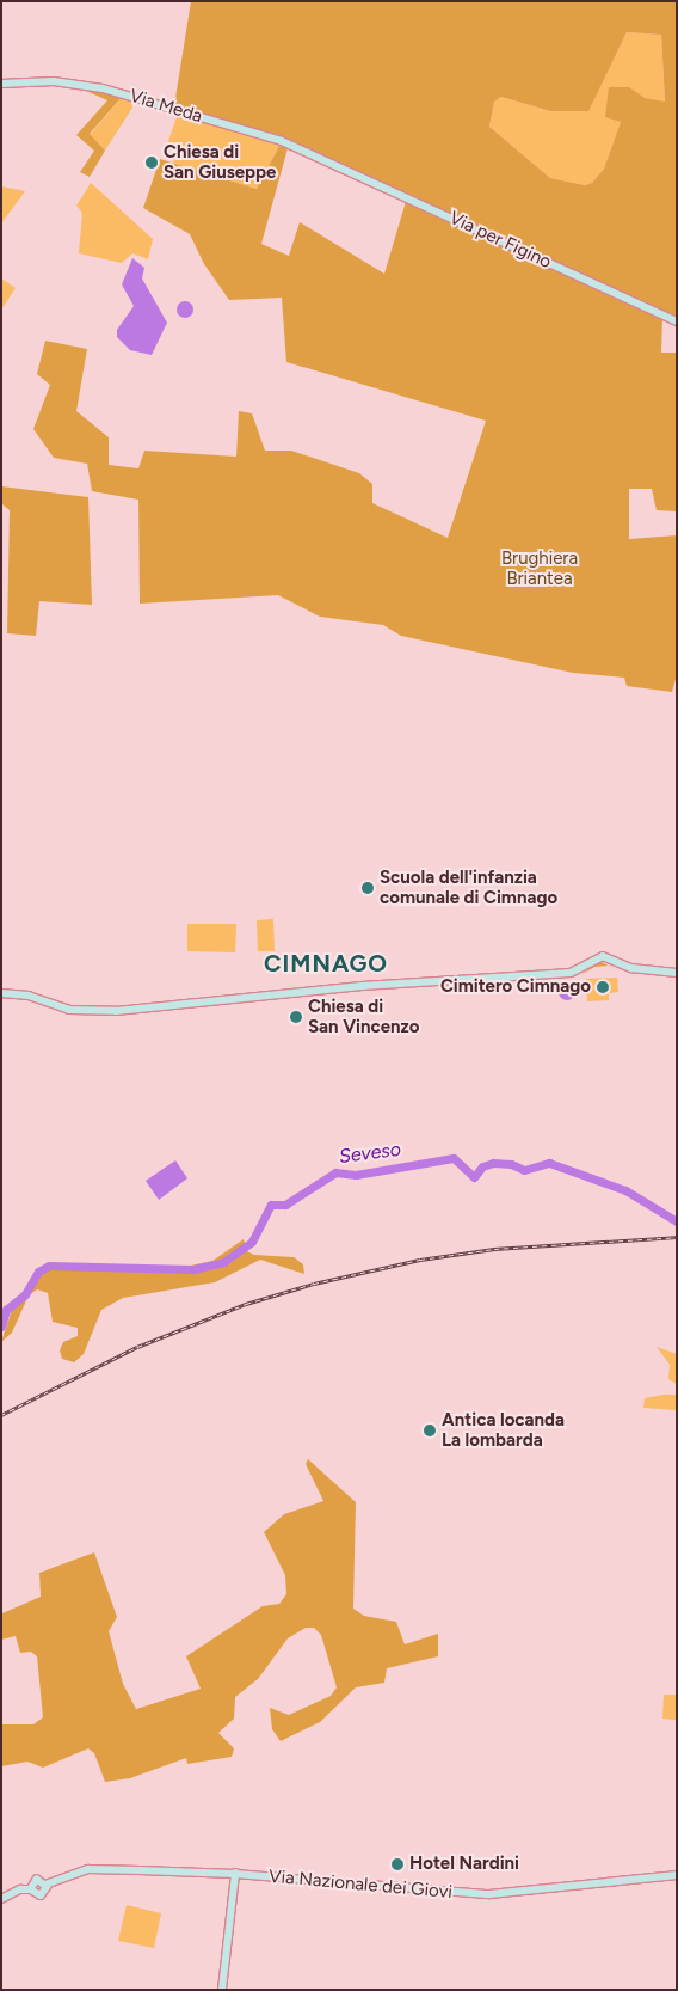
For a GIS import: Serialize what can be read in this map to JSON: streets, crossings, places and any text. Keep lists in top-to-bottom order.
{
  "streets": {
    "street": ["Via Meda", "Via per Figino", "Via Nazionale dei Giovi"]
  },
  "crossings": [
    ["Via Meda", "Via per Figino"]
  ],
  "districts": ["CIMNAGO"],
  "water": ["Seveso"],
  "parks": ["Brughiera Briantea"],
  "places": [
    "Chiesa di San Giuseppe",
    "Scuola dell'infanzia comunale di Cimnago",
    "Cimitero Cimnago",
    "Chiesa di San Vincenzo",
    "Antica locanda La lombarda",
    "Hotel Nardini"
  ]
}
